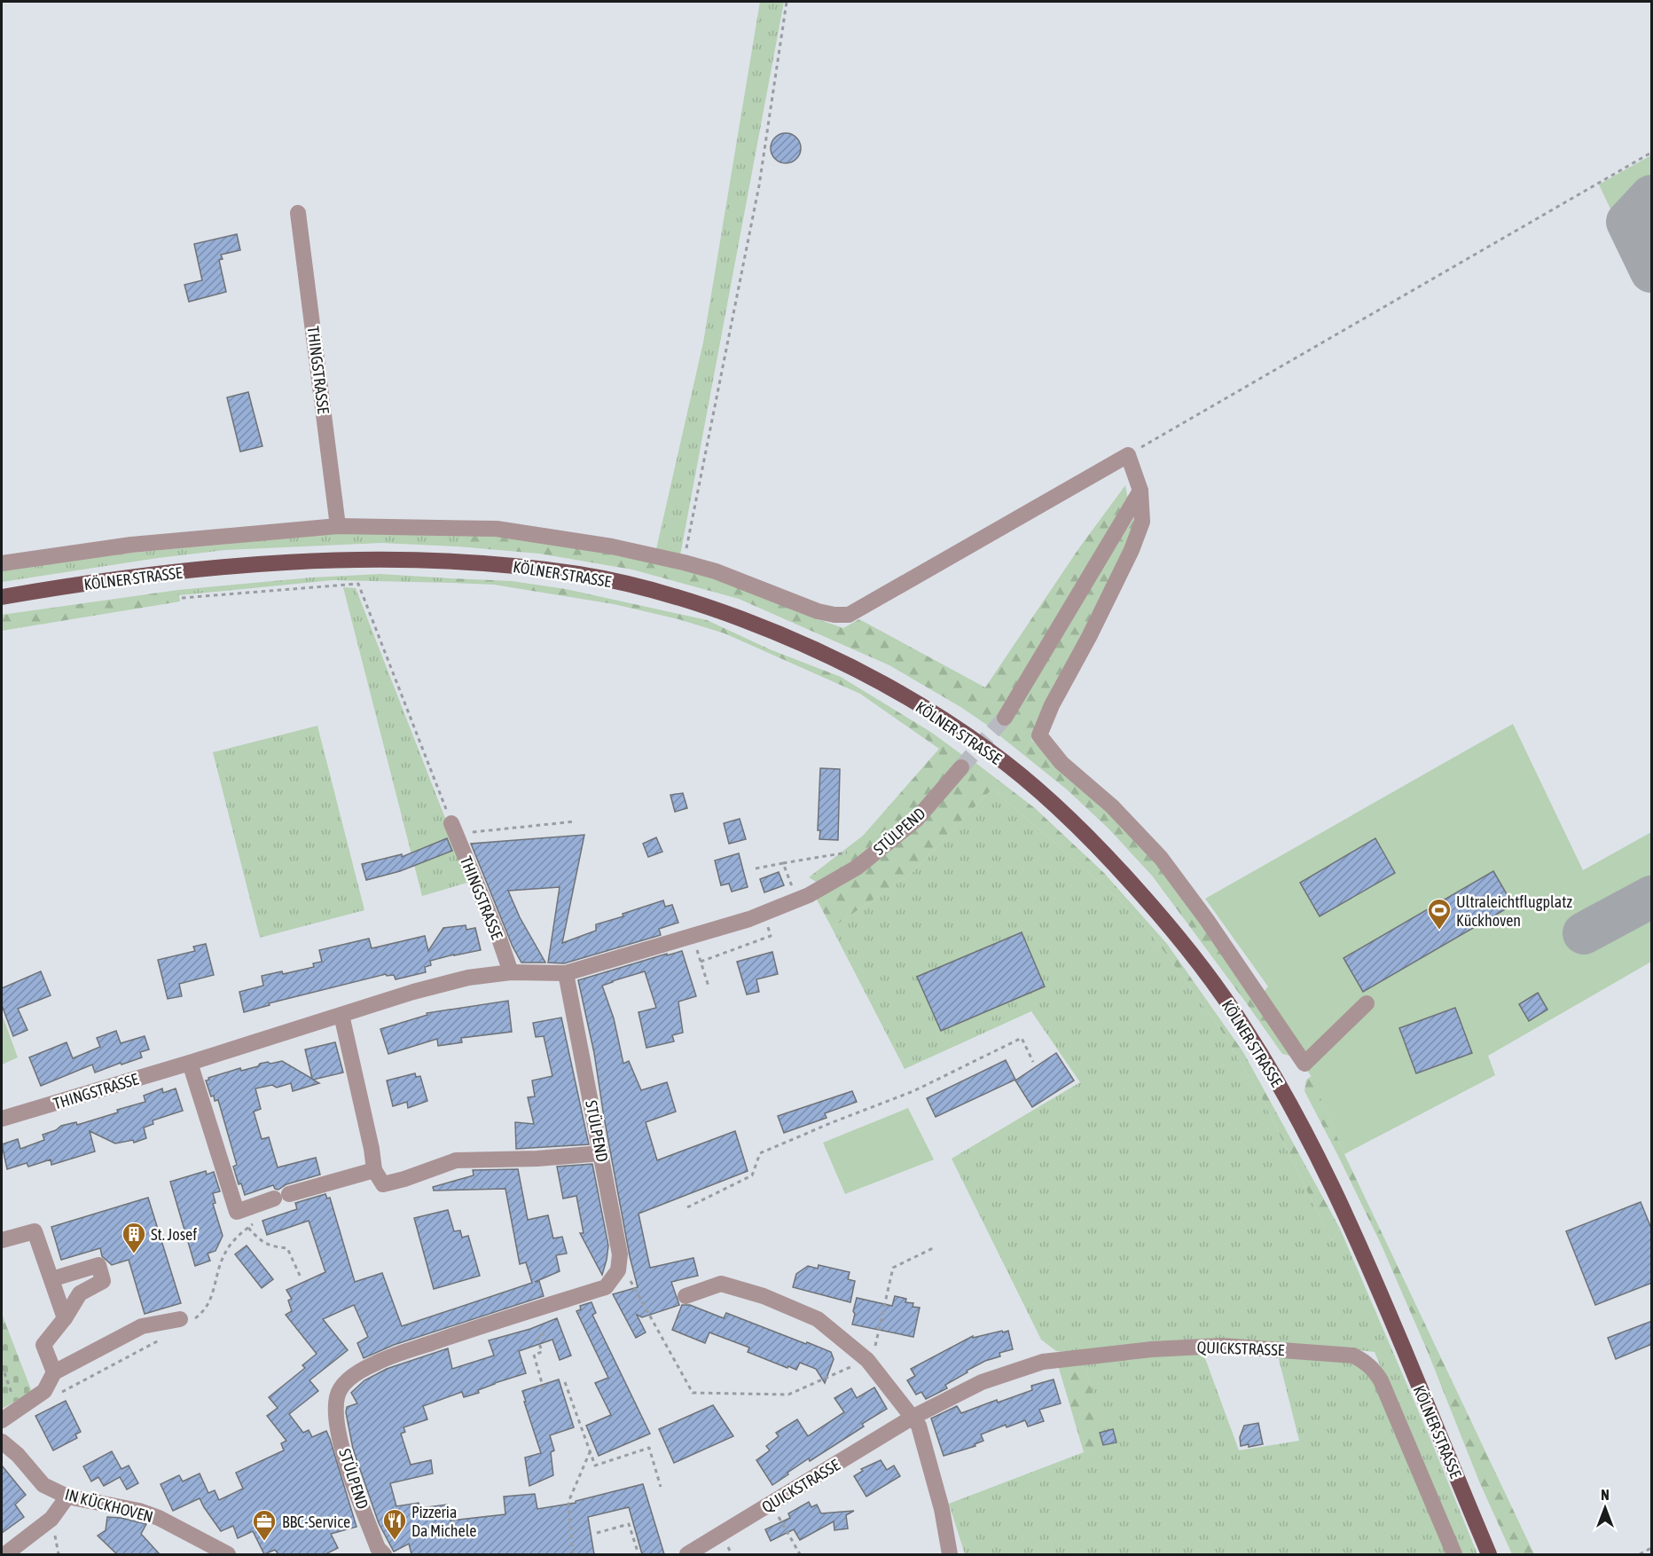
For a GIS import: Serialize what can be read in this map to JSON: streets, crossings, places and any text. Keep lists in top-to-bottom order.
{
  "streets": {
    "main road": ["KÖLNER STRASSE"],
    "street": [
      "THINGSTRASSE",
      "STÜLPEND",
      "QUICKSTRASSE",
      "IN KÜCKHOVEN"
    ]
  },
  "crossings": [
    ["THINGSTRASSE", "STÜLPEND"]
  ],
  "places": {
    "sports": ["Ultraleichtflugplatz Kückhoven"],
    "building": ["St. Josef"],
    "restaurant": ["Pizzeria Da Michele"],
    "office": ["BBC-Service"]
  },
  "north": "top"
}
